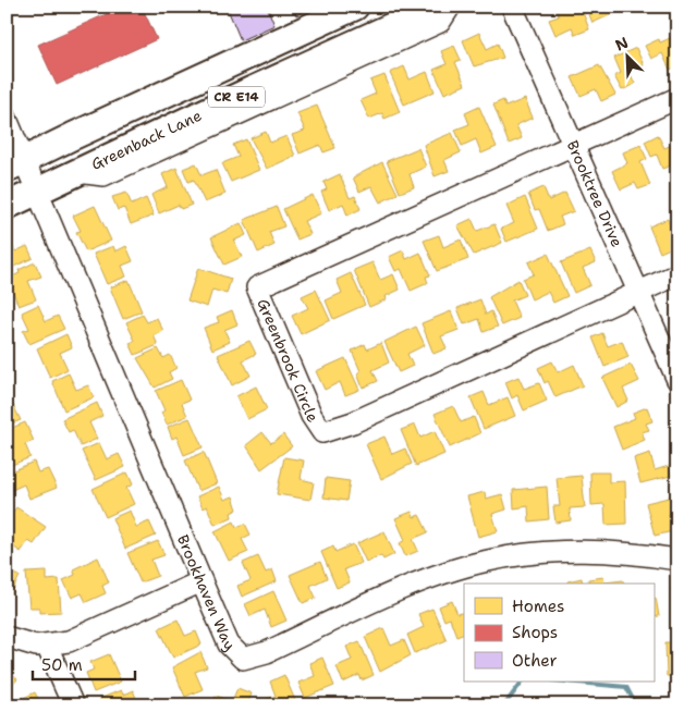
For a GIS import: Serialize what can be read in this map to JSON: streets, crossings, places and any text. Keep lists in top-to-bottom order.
{
  "streets": {
    "main road": ["CR E14", "Greenback Lane"],
    "street": ["Brooktree Drive", "Greenbrook Circle", "Brookhaven Way"]
  },
  "crossings": [
    ["CR E14", "Brookhaven Way"],
    ["Greenback Lane", "Brookhaven Way"],
    ["Brooktree Drive", "Greenbrook Circle"]
  ],
  "legend": ["Homes", "Shops", "Other"],
  "scale_bar": "50 m",
  "north": "top left"
}
